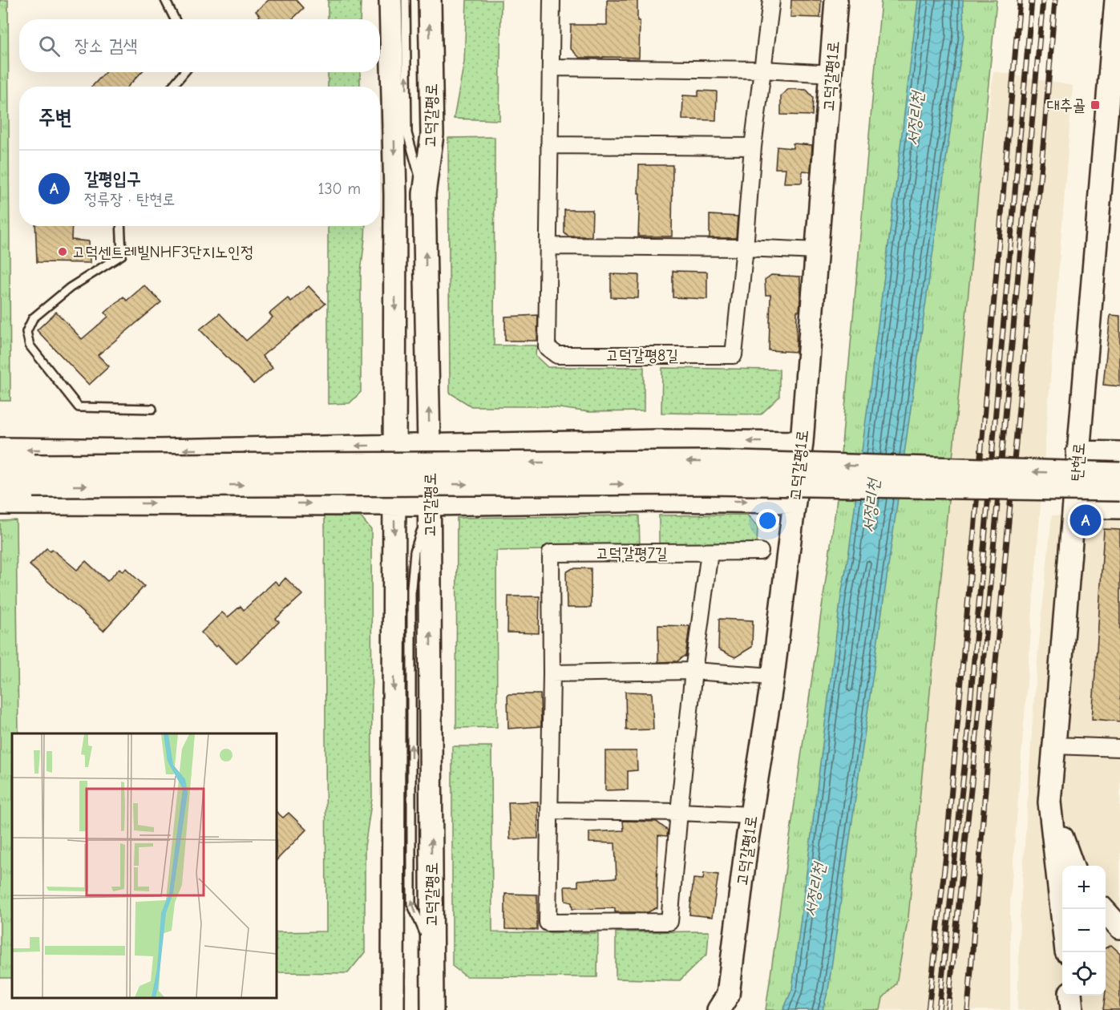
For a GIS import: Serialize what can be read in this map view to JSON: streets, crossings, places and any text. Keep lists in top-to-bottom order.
{
  "streets": {
    "street": [
      "고덕갈평1로",
      "고덕갈평로",
      "고덕갈평8길",
      "탄현로",
      "고덕갈평7길"
    ]
  },
  "water": ["서정리천"],
  "places": {
    "transit": ["대추골"],
    "other": ["고덕센트레빌NHF3단지노인정"]
  },
  "page": {
    "search": "장소 검색",
    "heading": "주변",
    "list": [
      {
        "mark": "A",
        "name": "갈평입구",
        "note": "정류장 · 탄현로",
        "value": "130 m"
      }
    ],
    "pins": "A",
    "map_buttons": ["+", "−"]
  }
}
